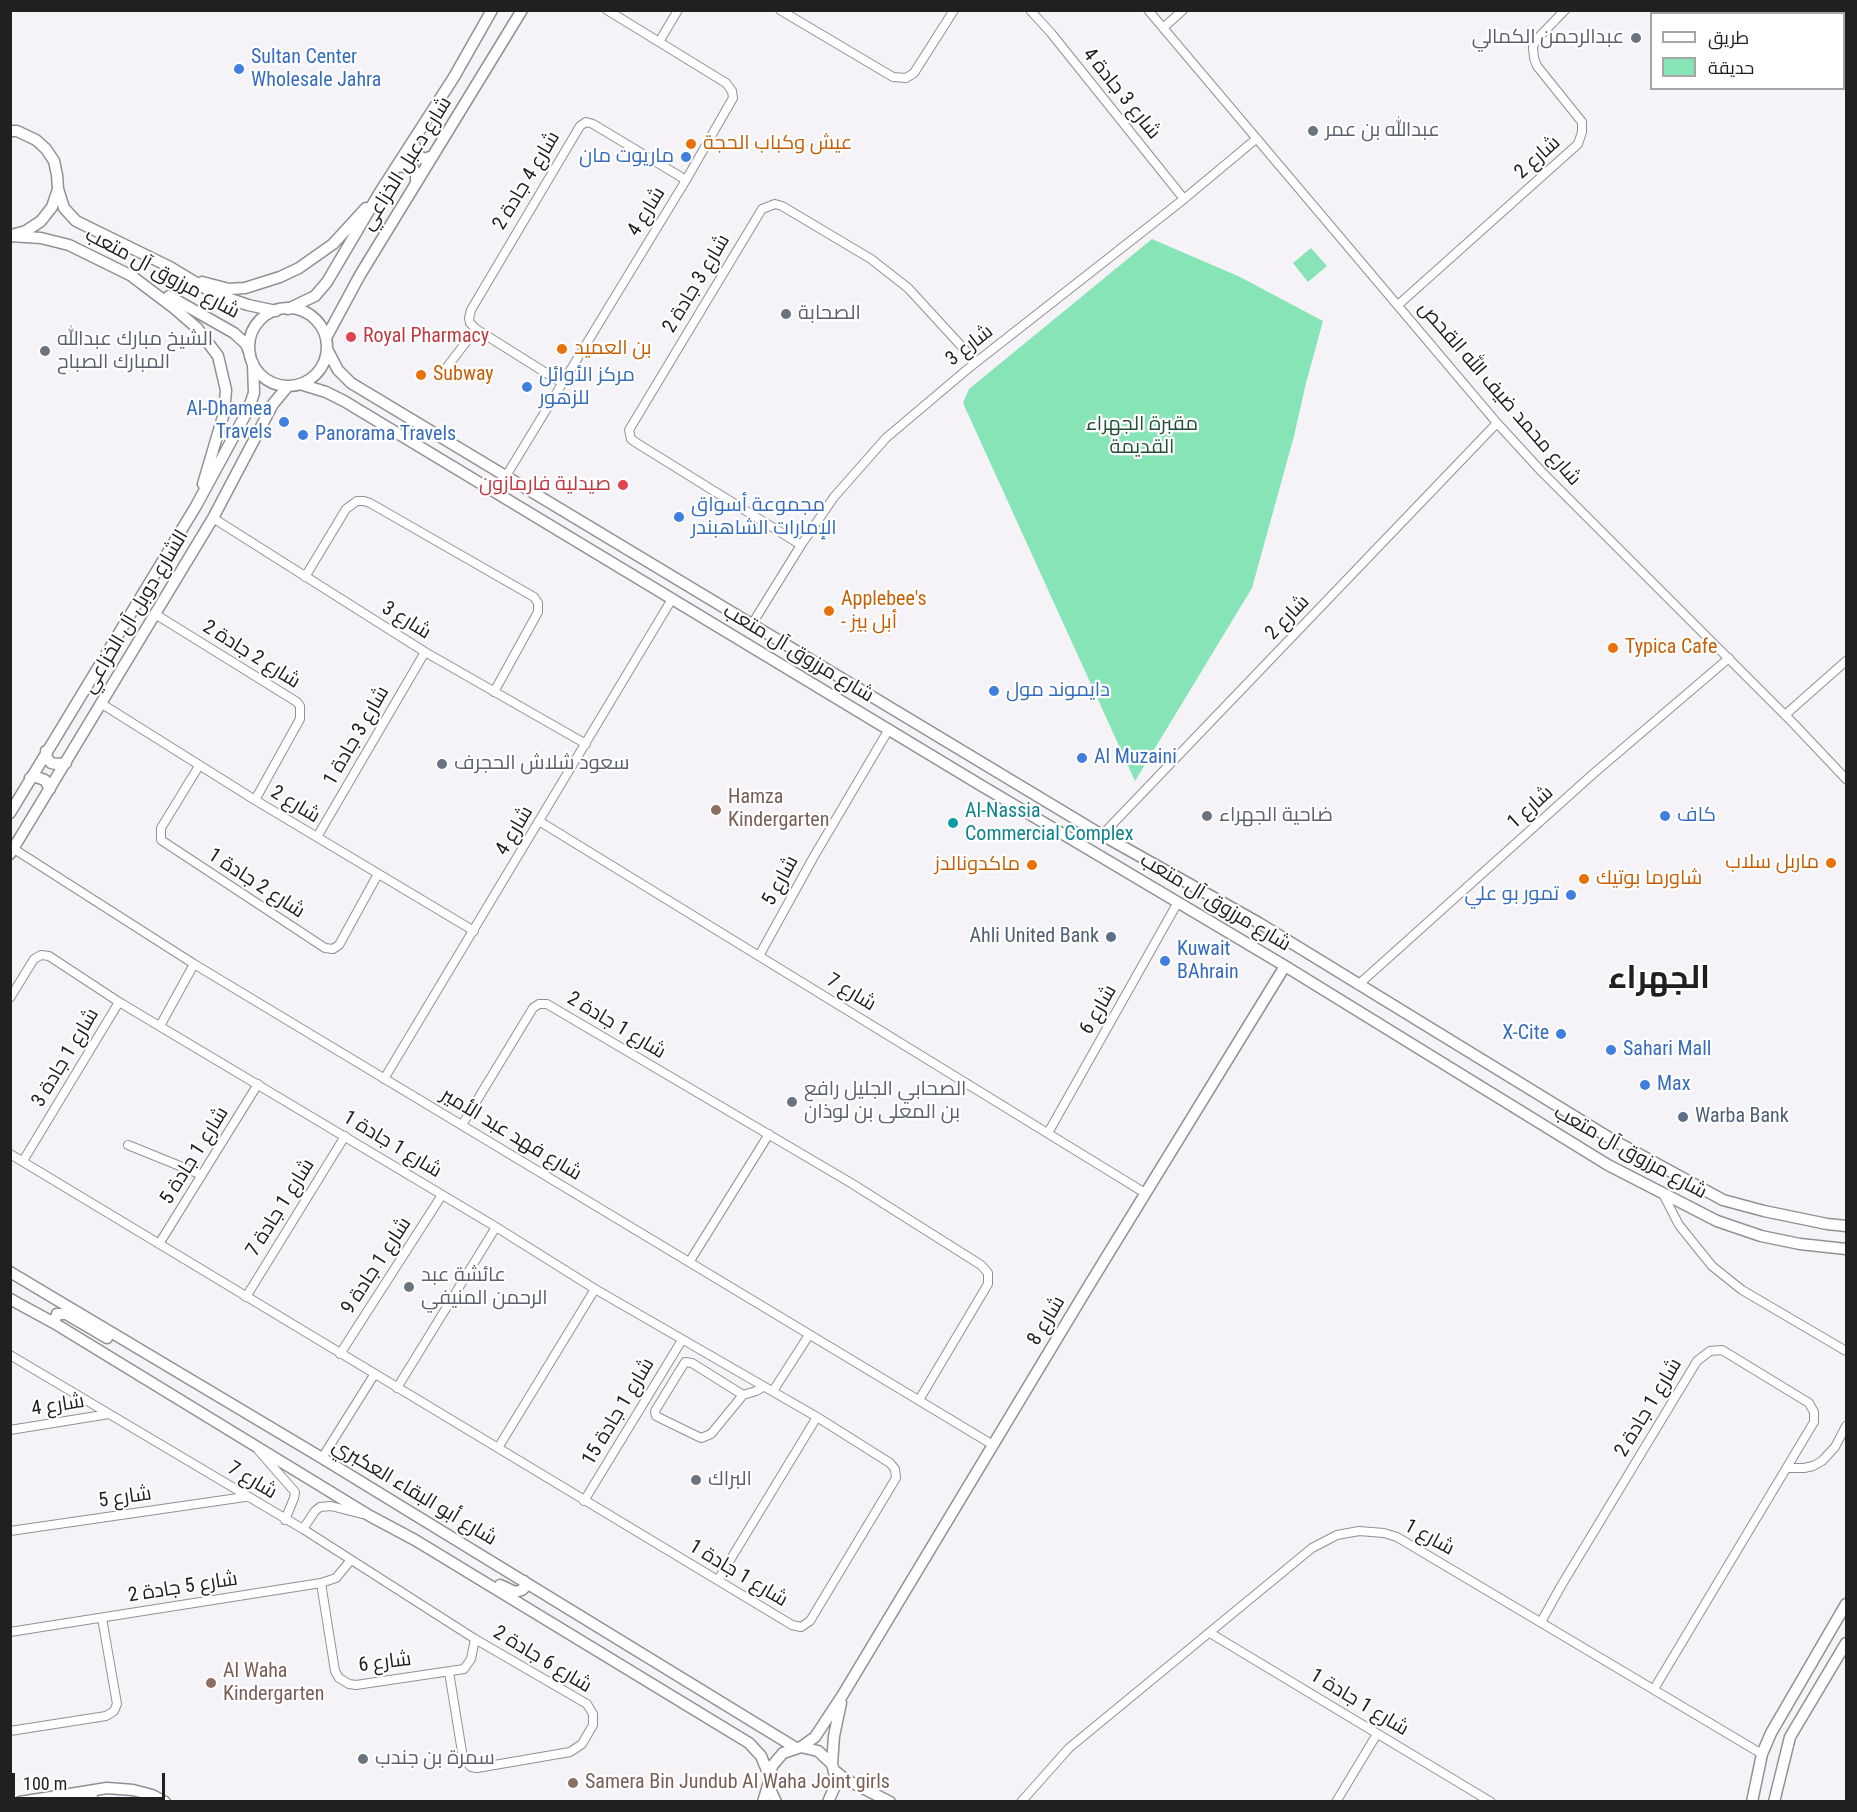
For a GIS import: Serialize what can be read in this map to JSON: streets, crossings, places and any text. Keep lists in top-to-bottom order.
{
  "streets": {
    "main road": [
      "شارع دعبل الخزاعي",
      "شارع مرزوق آل متعب",
      "الشارع دوبل آل الخزاعي",
      "شارع 8",
      "شارع أبو البقاء العكبري"
    ],
    "street": [
      "شارع 3 جادة 4",
      "شارع 2",
      "شارع 4 جادة 2",
      "شارع 4",
      "شارع 3 جادة 2",
      "شارع 3",
      "شارع محمد ضيف الله القحص",
      "شارع 2 جادة 2",
      "شارع 3 جادة 1",
      "شارع 1",
      "شارع 5",
      "شارع 2 جادة 1",
      "شارع 7",
      "شارع 6",
      "شارع 1 جادة 2",
      "شارع 1 جادة 3",
      "شارع فهد عبد الأمير",
      "شارع 1 جادة 1",
      "شارع 1 جادة 5",
      "شارع 1 جادة 7",
      "شارع 1 جادة 9",
      "شارع 1 جادة 15",
      "شارع 5 جادة 2",
      "شارع 6 جادة 2"
    ]
  },
  "crossings": [
    ["شارع 3 جادة 4", "شارع 3"],
    ["شارع 2", "شارع 4"],
    ["شارع 2", "شارع مرزوق آل متعب"],
    ["شارع 2", "شارع محمد ضيف الله القحص"],
    ["شارع 2", "الشارع دوبل آل الخزاعي"],
    ["شارع 2", "شارع 2 جادة 2"],
    ["شارع 2", "شارع 3 جادة 1"],
    ["شارع 2", "شارع 2 جادة 1"],
    ["شارع دعبل الخزاعي", "شارع مرزوق آل متعب"],
    ["شارع دعبل الخزاعي", "الشارع دوبل آل الخزاعي"],
    ["شارع 4 جادة 2", "شارع 4"],
    ["شارع 4", "شارع مرزوق آل متعب"],
    ["شارع 4", "شارع 3"],
    ["شارع 4", "شارع 7"],
    ["شارع 4", "شارع فهد عبد الأمير"],
    ["شارع مرزوق آل متعب", "شارع 3"],
    ["شارع مرزوق آل متعب", "الشارع دوبل آل الخزاعي"],
    ["شارع مرزوق آل متعب", "شارع 1"],
    ["شارع مرزوق آل متعب", "شارع 5"],
    ["شارع مرزوق آل متعب", "شارع 6"],
    ["شارع مرزوق آل متعب", "شارع 8"],
    ["شارع 3 جادة 2", "شارع 3"],
    ["شارع 3", "شارع محمد ضيف الله القحص"],
    ["شارع 3", "الشارع دوبل آل الخزاعي"],
    ["شارع 3", "شارع 3 جادة 1"],
    ["شارع محمد ضيف الله القحص", "شارع 1"],
    ["الشارع دوبل آل الخزاعي", "شارع 2 جادة 2"],
    ["الشارع دوبل آل الخزاعي", "شارع فهد عبد الأمير"],
    ["شارع 1", "شارع 1 جادة 2"],
    ["شارع 1", "شارع 1 جادة 1"],
    ["شارع 5", "شارع 7"],
    ["شارع 7", "شارع 6"],
    ["شارع 7", "شارع 8"],
    ["شارع 7", "شارع 5 جادة 2"],
    ["شارع 7", "شارع 6 جادة 2"],
    ["شارع 6", "شارع 5 جادة 2"],
    ["شارع 6", "شارع 6 جادة 2"],
    ["شارع 1 جادة 2", "شارع فهد عبد الأمير"],
    ["شارع 1 جادة 3", "شارع 1 جادة 1"],
    ["شارع فهد عبد الأمير", "شارع 8"],
    ["شارع 1 جادة 1", "شارع 1 جادة 5"],
    ["شارع 1 جادة 1", "شارع 1 جادة 7"],
    ["شارع 1 جادة 1", "شارع 1 جادة 9"],
    ["شارع 1 جادة 1", "شارع 1 جادة 15"],
    ["شارع 8", "شارع أبو البقاء العكبري"]
  ],
  "districts": ["الجهراء"],
  "parks": ["مقبرة الجهراء القديمة"],
  "places": [
    "عبدالرحمن الكمالي",
    "Sultan Center Wholesale Jahra",
    "عبدالله بن عمر",
    "عيش وكباب الحجة",
    "ماريوت مان",
    "الصحابة",
    "Royal Pharmacy",
    "بن العميد",
    "الشيخ مبارك عبدالله المبارك الصباح",
    "Subway",
    "مركز الأوائل للزهور",
    "Al-Dhamea Travels",
    "Panorama Travels",
    "صيدلية فارمازون",
    "مجموعة أسواق الإمارات الشاهبندر",
    "Applebee's - أبل بيز",
    "Typica Cafe",
    "دايموند مول",
    "Al Muzaini",
    "سعود شلاش الحجرف",
    "Hamza Kindergarten",
    "ضاحية الجهراء",
    "كاف",
    "Al-Nassia Commercial Complex",
    "ماربل سلاب",
    "ماكدونالدز",
    "شاورما بوتيك",
    "تمور بو علي",
    "Ahli United Bank",
    "Kuwait BAhrain",
    "X-Cite",
    "Sahari Mall",
    "Max",
    "الصحابي الجليل رافع بن المعلى بن لوذان",
    "Warba Bank",
    "عائشة عبد الرحمن المنيفي",
    "البراك",
    "Al Waha Kindergarten",
    "سمرة بن جندب",
    "Samera Bin Jundub Al Waha Joint girls"
  ],
  "legend": ["طريق", "حديقة"],
  "scale_bar": "100 m"
}
